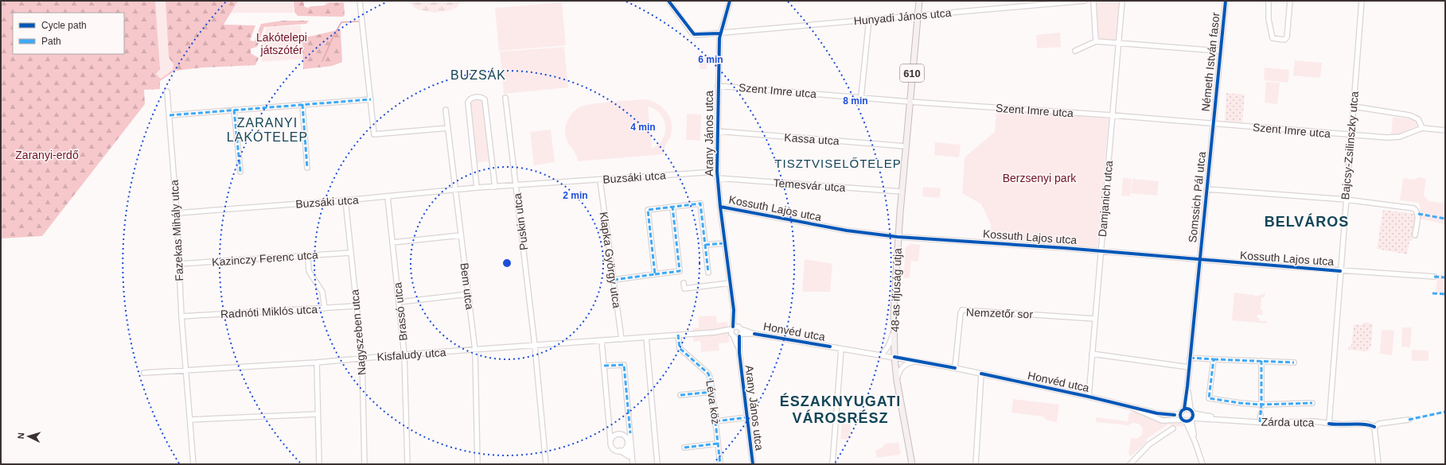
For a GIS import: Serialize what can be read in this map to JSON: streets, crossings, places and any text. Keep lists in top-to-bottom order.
{
  "streets": {
    "main road": ["610", "48-as ifjúság útja"],
    "street": [
      "Hunyadi János utca",
      "Németh István fasor",
      "Szent Imre utca",
      "Arany János utca",
      "Kassa utca",
      "Bajcsy-Zsilinszky utca",
      "Buzsáki utca",
      "Temesvár utca",
      "Somssich Pál utca",
      "Damjanich utca",
      "Kossuth Lajos utca",
      "Puskin utca",
      "Fazekas Mihály utca",
      "Kazinczy Ferenc utca",
      "Klapka György utca",
      "Bem utca",
      "Radnóti Miklós utca",
      "Brassó utca",
      "Nemzetőr sor",
      "Honvéd utca",
      "Nagyszeben utca",
      "Kisfaludy utca",
      "Léva köz",
      "Zárda utca"
    ]
  },
  "crossings": [
    ["Hunyadi János utca", "Arany János utca"],
    ["Hunyadi János utca", "48-as ifjúság útja"],
    ["Németh István fasor", "Szent Imre utca"],
    ["Németh István fasor", "Somssich Pál utca"],
    ["Szent Imre utca", "Arany János utca"],
    ["Szent Imre utca", "Bajcsy-Zsilinszky utca"],
    ["Szent Imre utca", "Somssich Pál utca"],
    ["Szent Imre utca", "Damjanich utca"],
    ["Szent Imre utca", "48-as ifjúság útja"],
    ["Arany János utca", "Kassa utca"],
    ["Arany János utca", "Buzsáki utca"],
    ["Arany János utca", "Temesvár utca"],
    ["Arany János utca", "Kossuth Lajos utca"],
    ["Arany János utca", "Honvéd utca"],
    ["Arany János utca", "Léva köz"],
    ["Kassa utca", "48-as ifjúság útja"],
    ["Bajcsy-Zsilinszky utca", "Kossuth Lajos utca"],
    ["Bajcsy-Zsilinszky utca", "Zárda utca"],
    ["Buzsáki utca", "Puskin utca"],
    ["Buzsáki utca", "Fazekas Mihály utca"],
    ["Buzsáki utca", "Klapka György utca"],
    ["Buzsáki utca", "Bem utca"],
    ["Buzsáki utca", "Brassó utca"],
    ["Buzsáki utca", "Nagyszeben utca"],
    ["Temesvár utca", "48-as ifjúság útja"],
    ["Somssich Pál utca", "Kossuth Lajos utca"],
    ["Somssich Pál utca", "Honvéd utca"],
    ["Somssich Pál utca", "Zárda utca"],
    ["Damjanich utca", "Kossuth Lajos utca"],
    ["Damjanich utca", "Nemzetőr sor"],
    ["Damjanich utca", "Honvéd utca"],
    ["Kossuth Lajos utca", "48-as ifjúság útja"],
    ["Puskin utca", "Kisfaludy utca"],
    ["Fazekas Mihály utca", "Kazinczy Ferenc utca"],
    ["Fazekas Mihály utca", "Radnóti Miklós utca"],
    ["Fazekas Mihály utca", "Kisfaludy utca"],
    ["Kazinczy Ferenc utca", "Nagyszeben utca"],
    ["Klapka György utca", "Kisfaludy utca"],
    ["Bem utca", "Kisfaludy utca"],
    ["48-as ifjúság útja", "Honvéd utca"],
    ["Radnóti Miklós utca", "Nagyszeben utca"],
    ["Brassó utca", "Kisfaludy utca"],
    ["Nemzetőr sor", "Honvéd utca"],
    ["Honvéd utca", "Kisfaludy utca"],
    ["Honvéd utca", "Zárda utca"],
    ["Nagyszeben utca", "Kisfaludy utca"],
    ["Kisfaludy utca", "Léva köz"]
  ],
  "districts": [
    "BUZSÁK",
    "ZARANYI LAKÓTELEP",
    "TISZTVISELŐTELEP",
    "BELVÁROS",
    "ÉSZAKNYUGATI VÁROSRÉSZ"
  ],
  "parks": ["Lakótelepi játszótér", "Zaranyi-erdő", "Berzsenyi park"],
  "legend": ["Cycle path", "Path"],
  "north": "left",
  "rings": [
    "6 min",
    "8 min",
    "4 min",
    "2 min"
  ]
}
